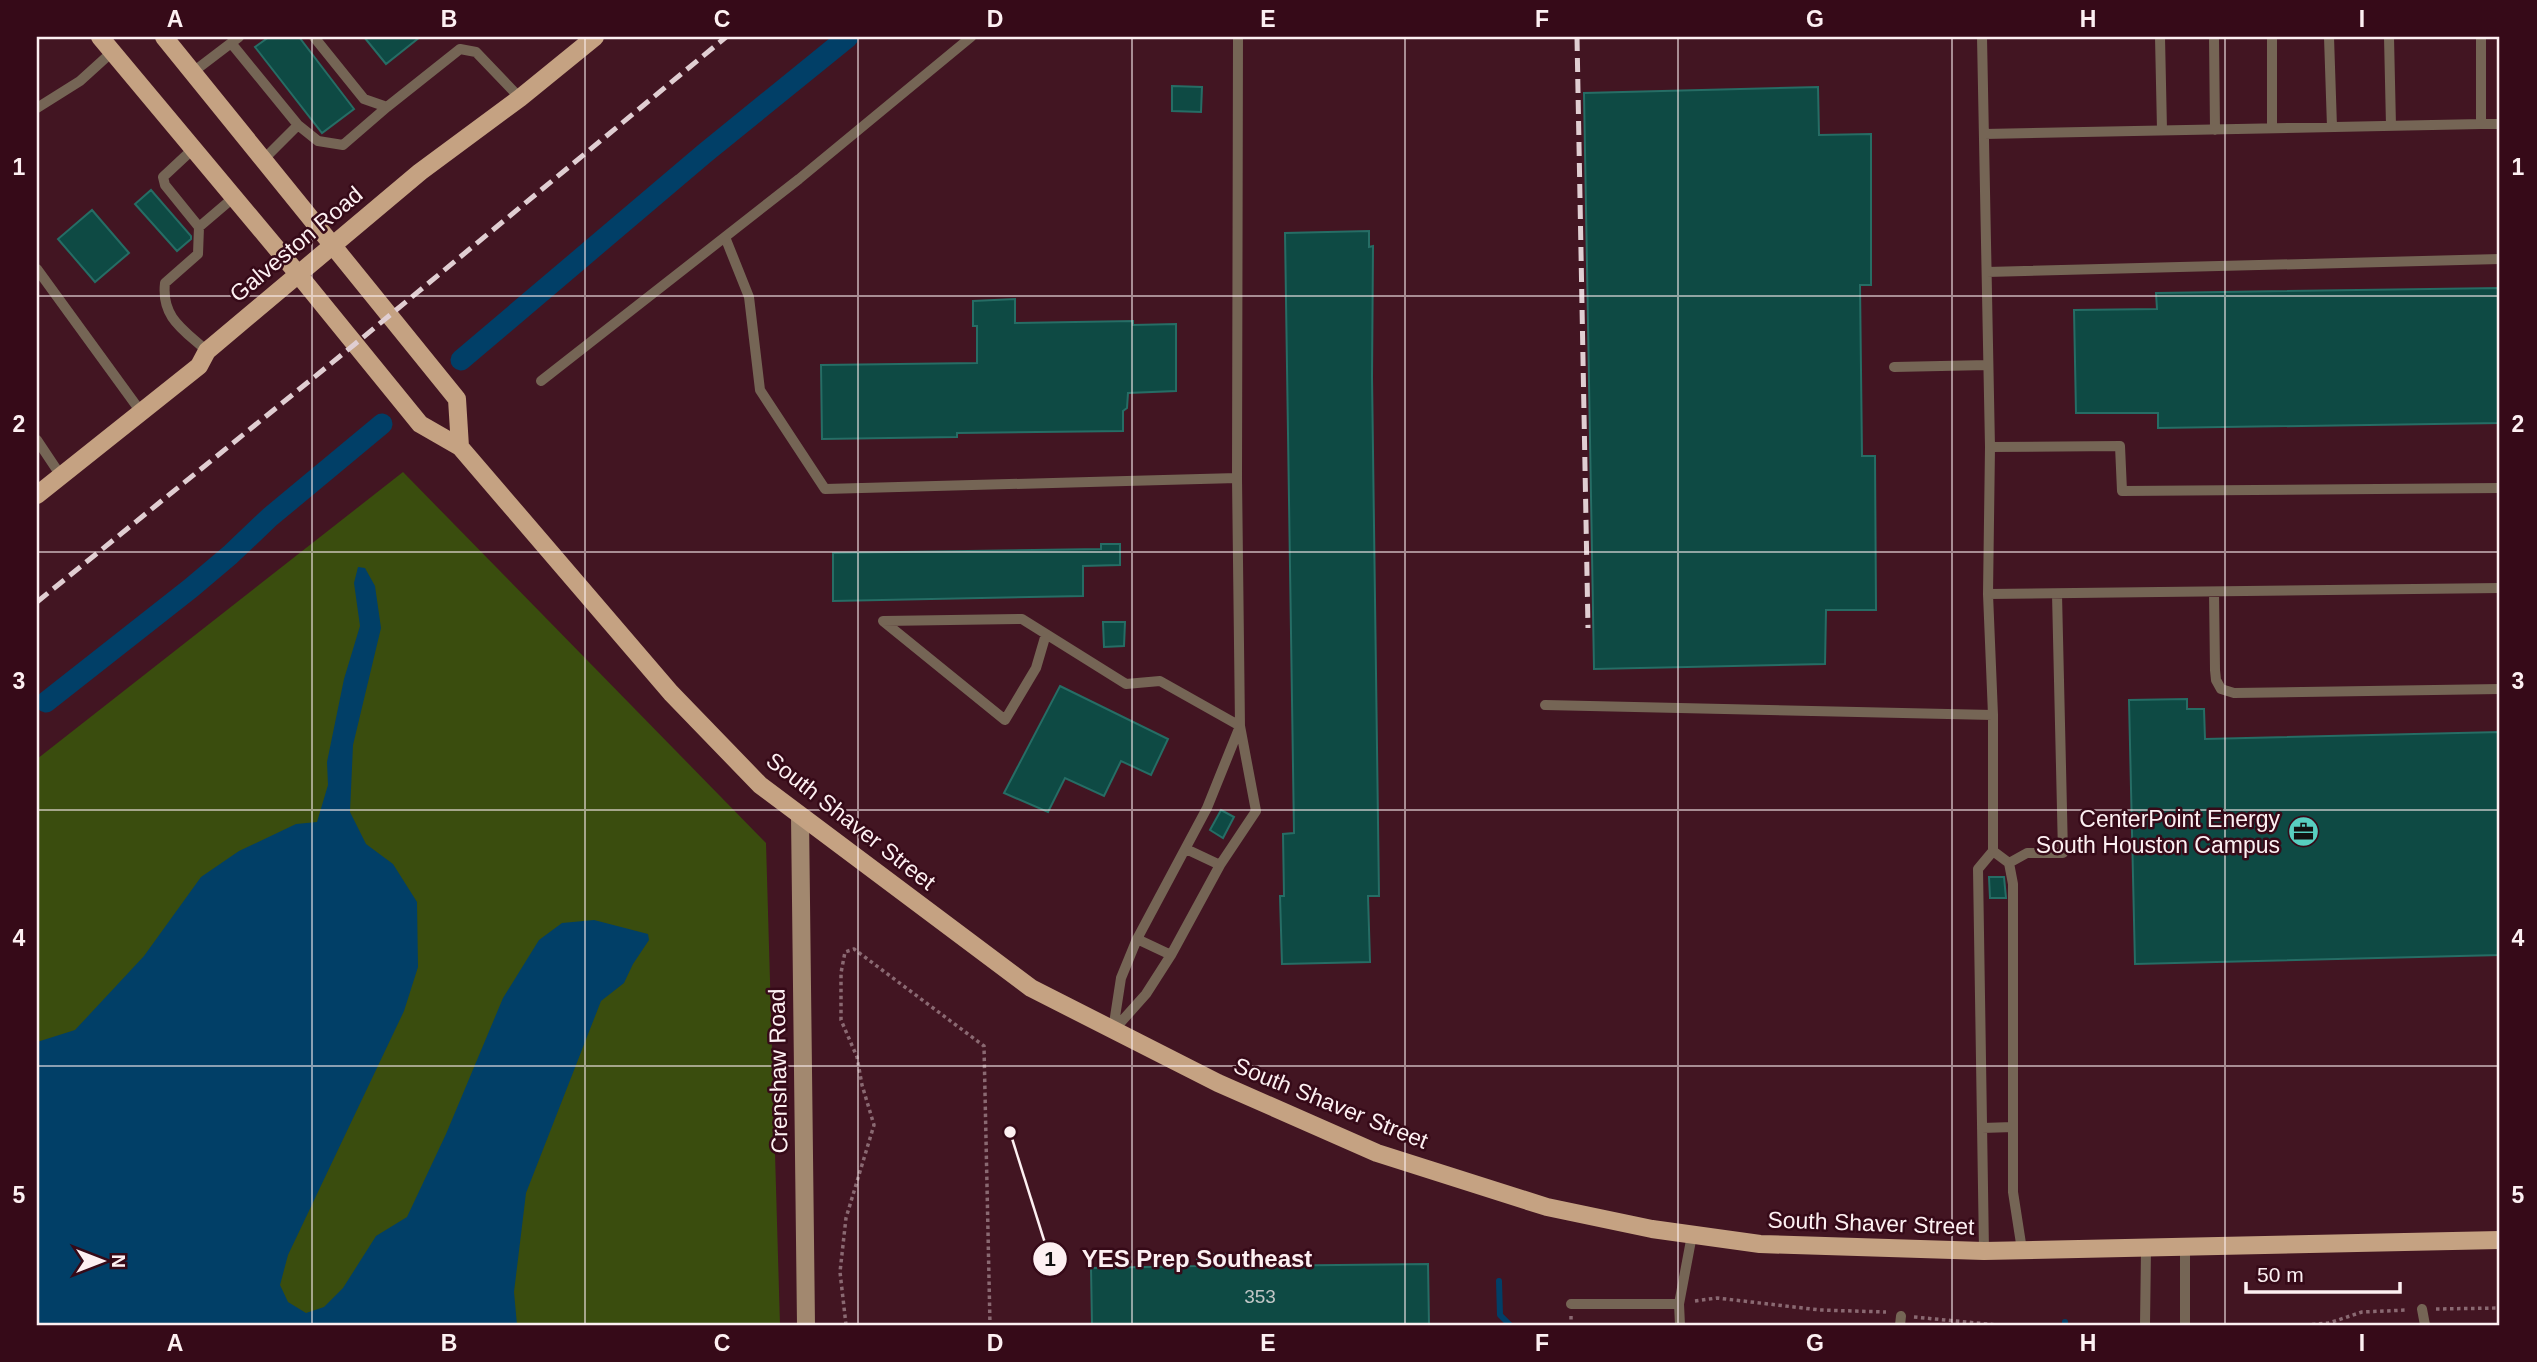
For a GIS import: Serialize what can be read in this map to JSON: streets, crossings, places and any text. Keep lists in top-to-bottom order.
{
  "streets": {
    "main road": ["Galveston Road", "South Shaver Street", "Crenshaw Road"]
  },
  "crossings": [
    ["Galveston Road", "South Shaver Street"],
    ["South Shaver Street", "Crenshaw Road"]
  ],
  "places": {
    "office": ["CenterPoint Energy South Houston Campus"],
    "other": ["YES Prep Southeast"]
  },
  "house_numbers": ["353"],
  "scale_bar": "50 m",
  "north": "right",
  "grid": {
    "columns": [
      "A",
      "B",
      "C",
      "D",
      "E",
      "F",
      "G",
      "H",
      "I"
    ],
    "rows": [
      "1",
      "2",
      "3",
      "4",
      "5"
    ]
  }
}
